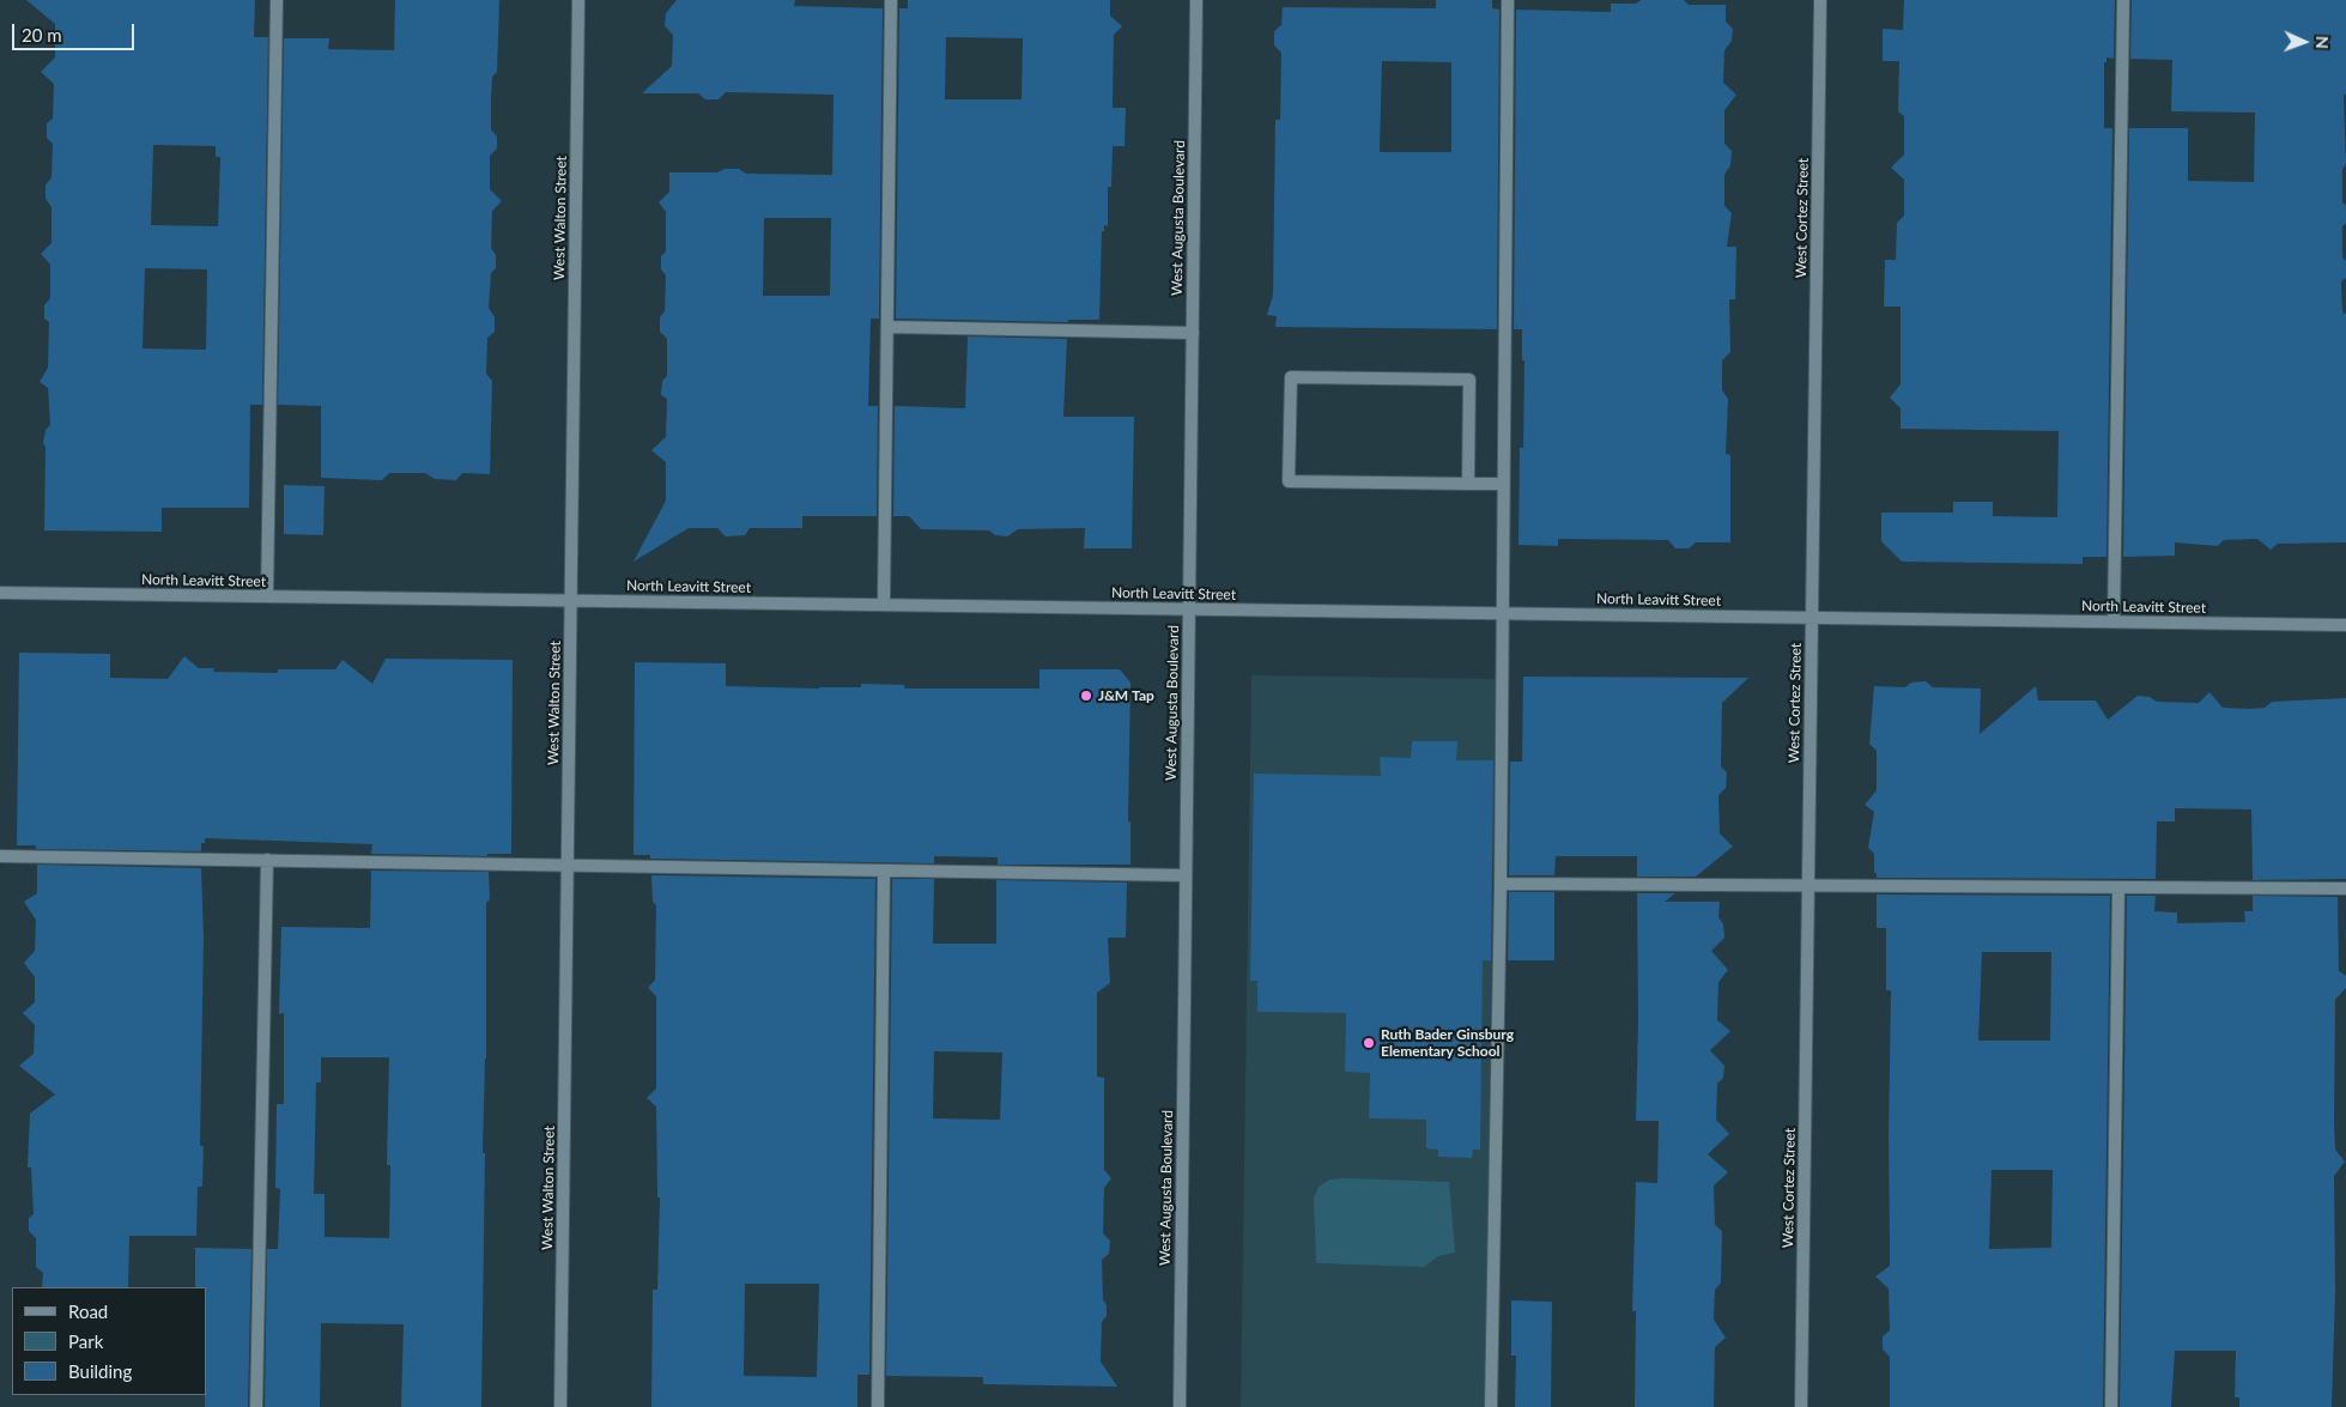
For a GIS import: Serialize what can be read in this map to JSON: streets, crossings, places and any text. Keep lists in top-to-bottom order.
{
  "streets": {
    "street": [
      "West Walton Street",
      "West Augusta Boulevard",
      "West Cortez Street",
      "North Leavitt Street"
    ]
  },
  "crossings": [
    ["West Walton Street", "North Leavitt Street"],
    ["West Augusta Boulevard", "North Leavitt Street"],
    ["West Cortez Street", "North Leavitt Street"]
  ],
  "places": ["J&M Tap", "Ruth Bader Ginsburg Elementary School"],
  "legend": ["Road", "Park", "Building"],
  "scale_bar": "20 m",
  "north": "right"
}
